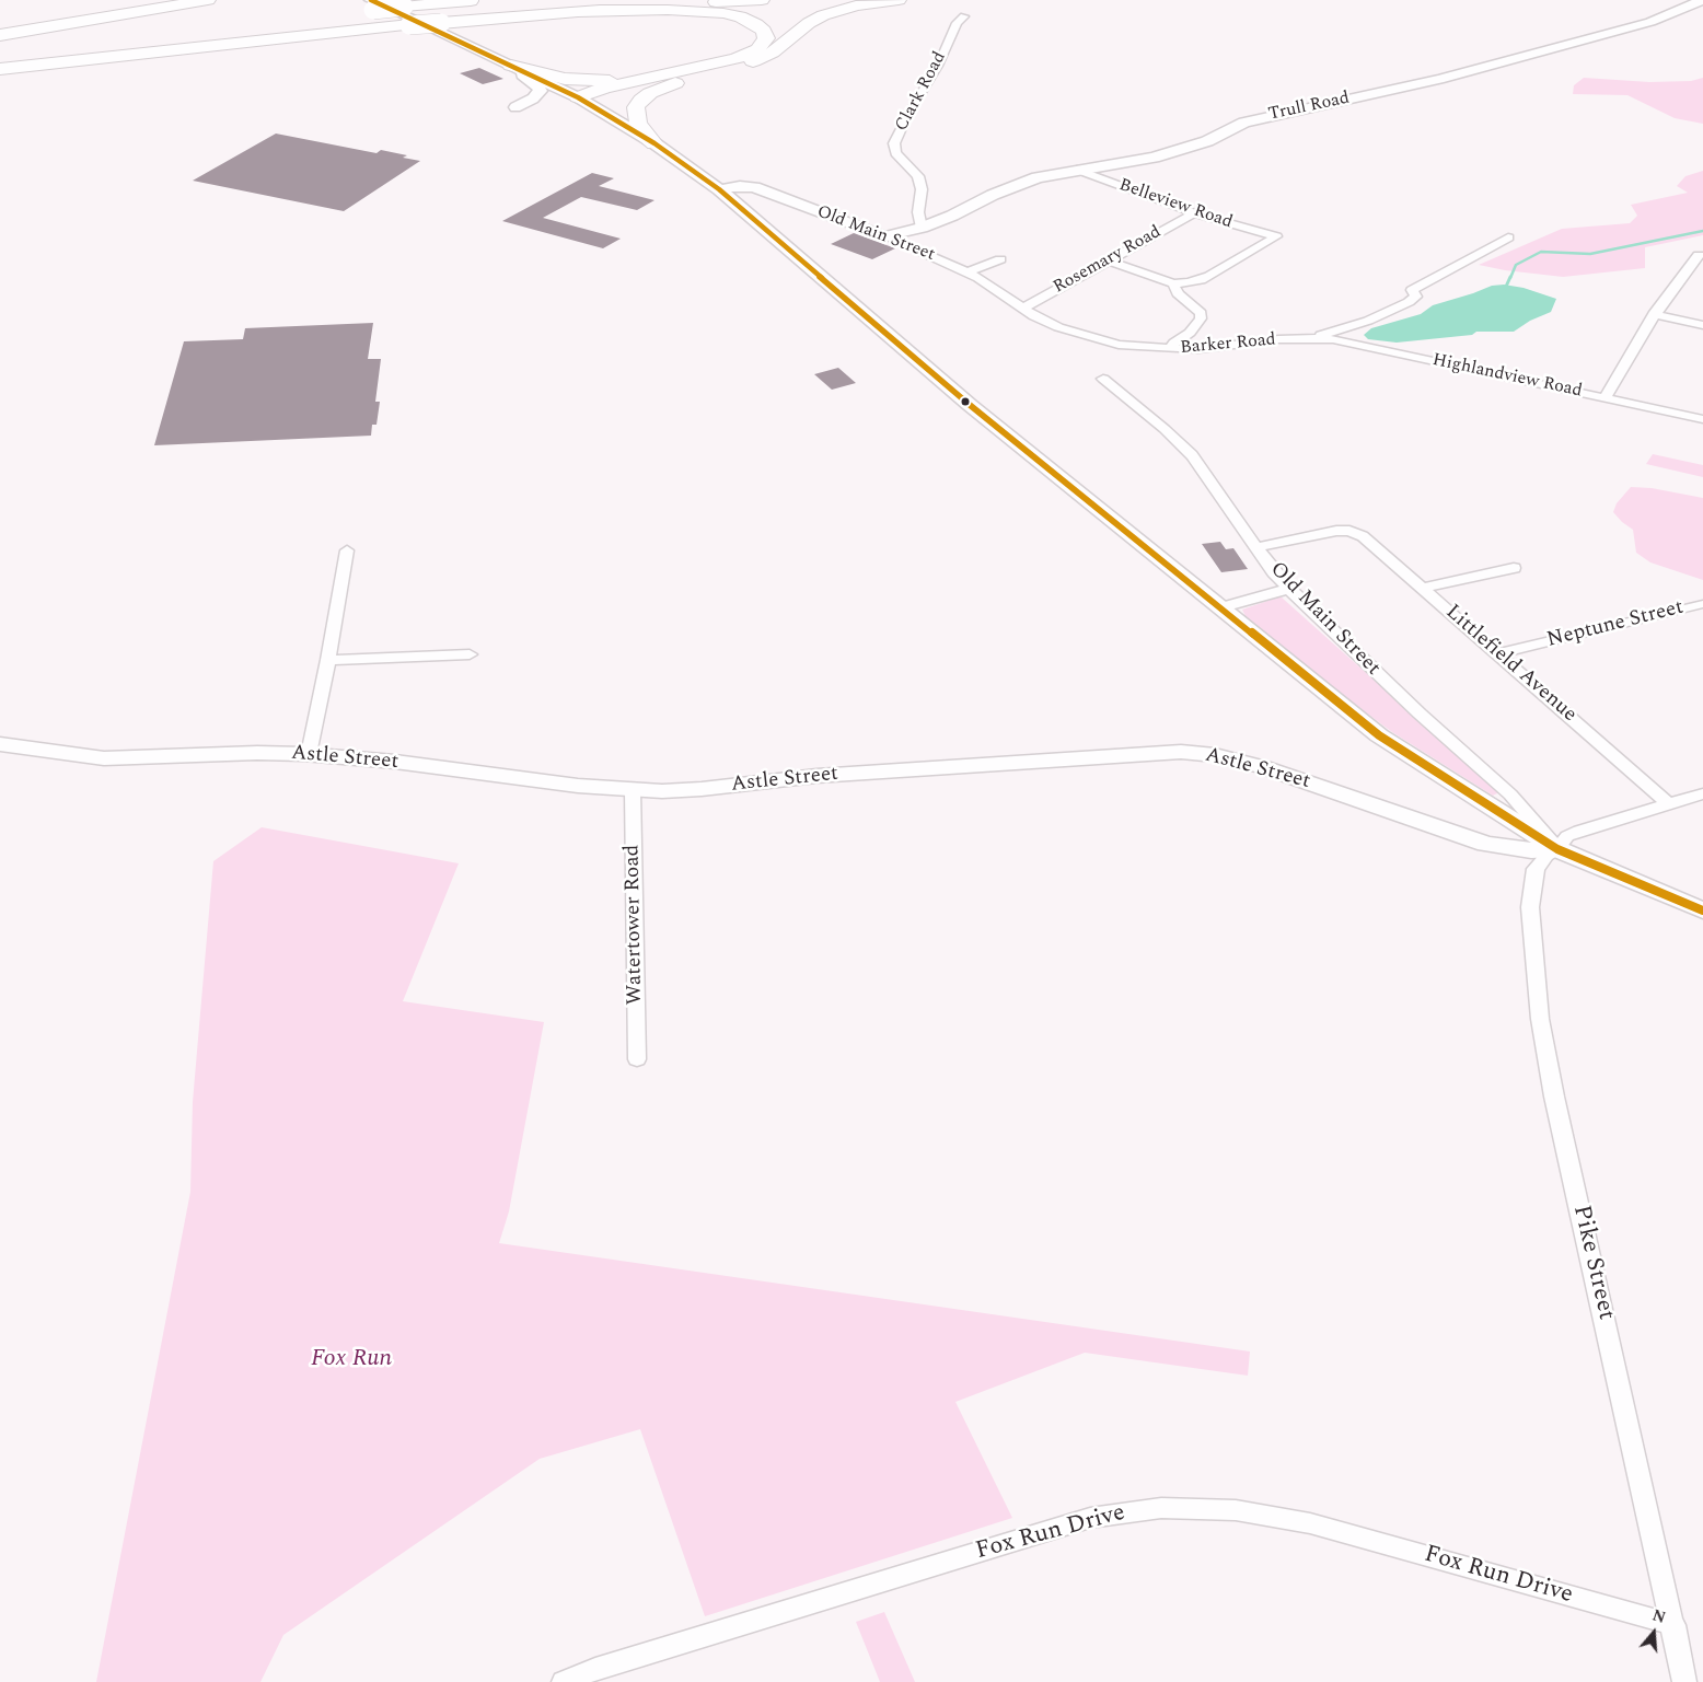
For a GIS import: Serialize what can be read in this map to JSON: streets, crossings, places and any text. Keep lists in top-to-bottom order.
{
  "streets": {
    "street": [
      "Clark Road",
      "Trull Road",
      "Belleview Road",
      "Old Main Street",
      "Rosemary Road",
      "Barker Road",
      "Highlandview Road",
      "Neptune Street",
      "Littlefield Avenue",
      "Astle Street",
      "Watertower Road",
      "Pike Street",
      "Fox Run Drive"
    ]
  },
  "crossings": [
    ["Clark Road", "Trull Road"],
    ["Trull Road", "Belleview Road"],
    ["Trull Road", "Old Main Street"],
    ["Belleview Road", "Rosemary Road"],
    ["Old Main Street", "Rosemary Road"],
    ["Old Main Street", "Barker Road"],
    ["Old Main Street", "Littlefield Avenue"],
    ["Old Main Street", "Astle Street"],
    ["Old Main Street", "Pike Street"],
    ["Rosemary Road", "Barker Road"],
    ["Barker Road", "Highlandview Road"],
    ["Neptune Street", "Littlefield Avenue"],
    ["Littlefield Avenue", "Pike Street"],
    ["Astle Street", "Watertower Road"],
    ["Astle Street", "Pike Street"],
    ["Pike Street", "Fox Run Drive"]
  ],
  "parks": ["Fox Run"],
  "north": "top"
}
